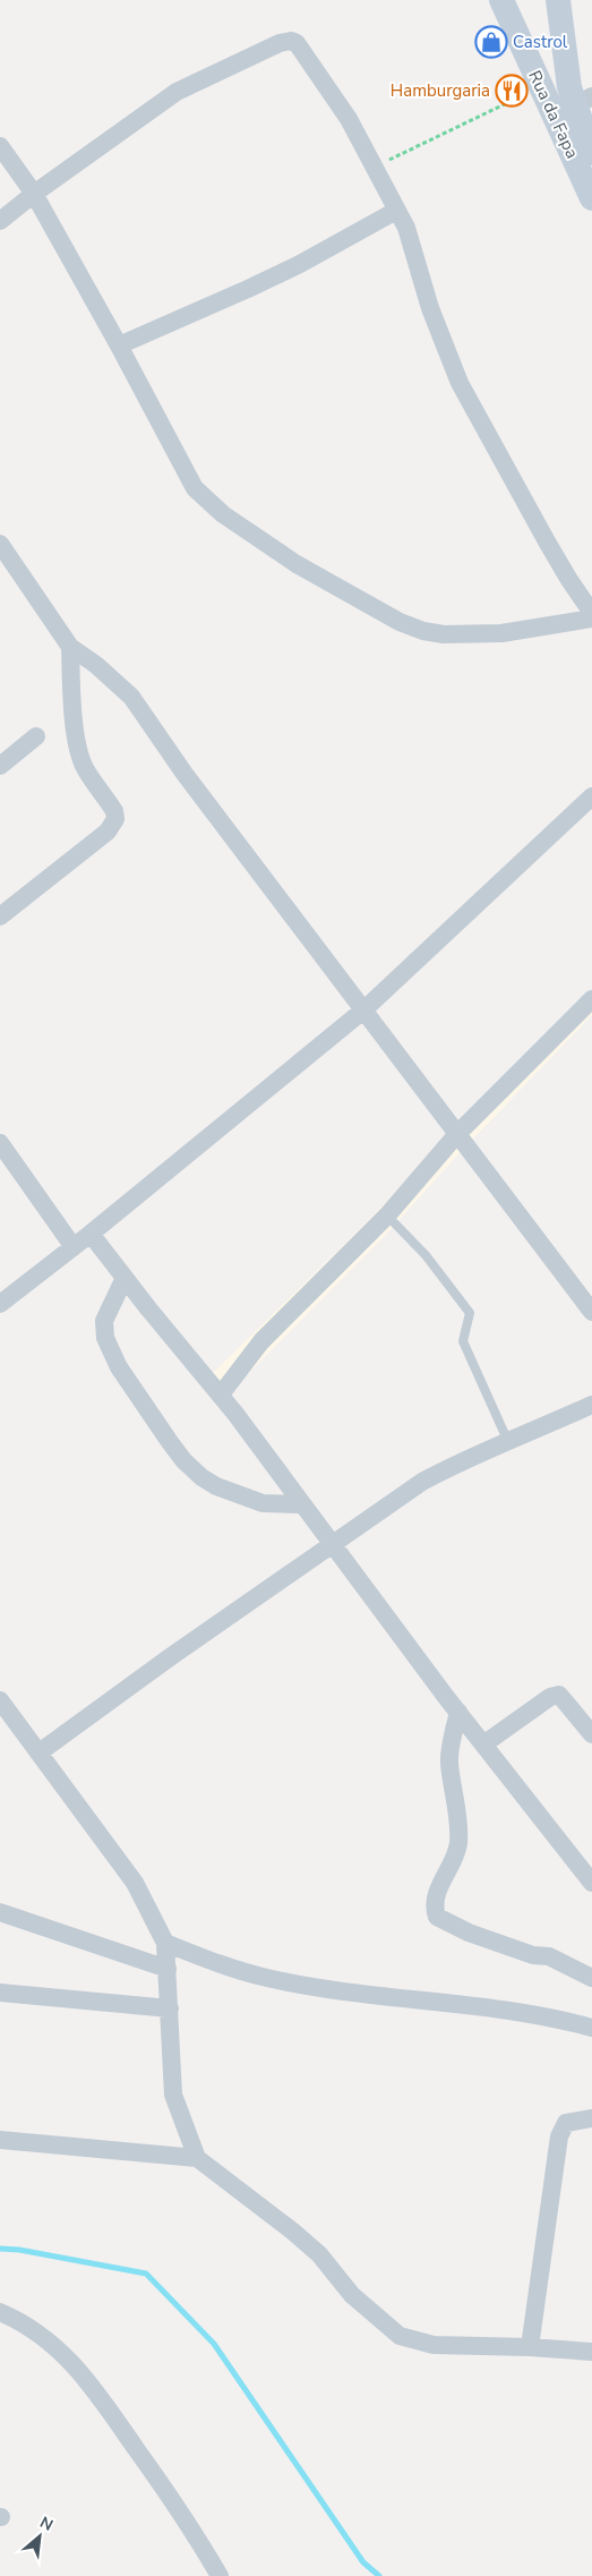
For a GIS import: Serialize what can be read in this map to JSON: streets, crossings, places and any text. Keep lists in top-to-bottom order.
{
  "streets": {
    "main road": ["Rua da Fapa"]
  },
  "places": {
    "shop": ["Castrol"],
    "restaurant": ["Hamburgaria"]
  },
  "north": "top right"
}
